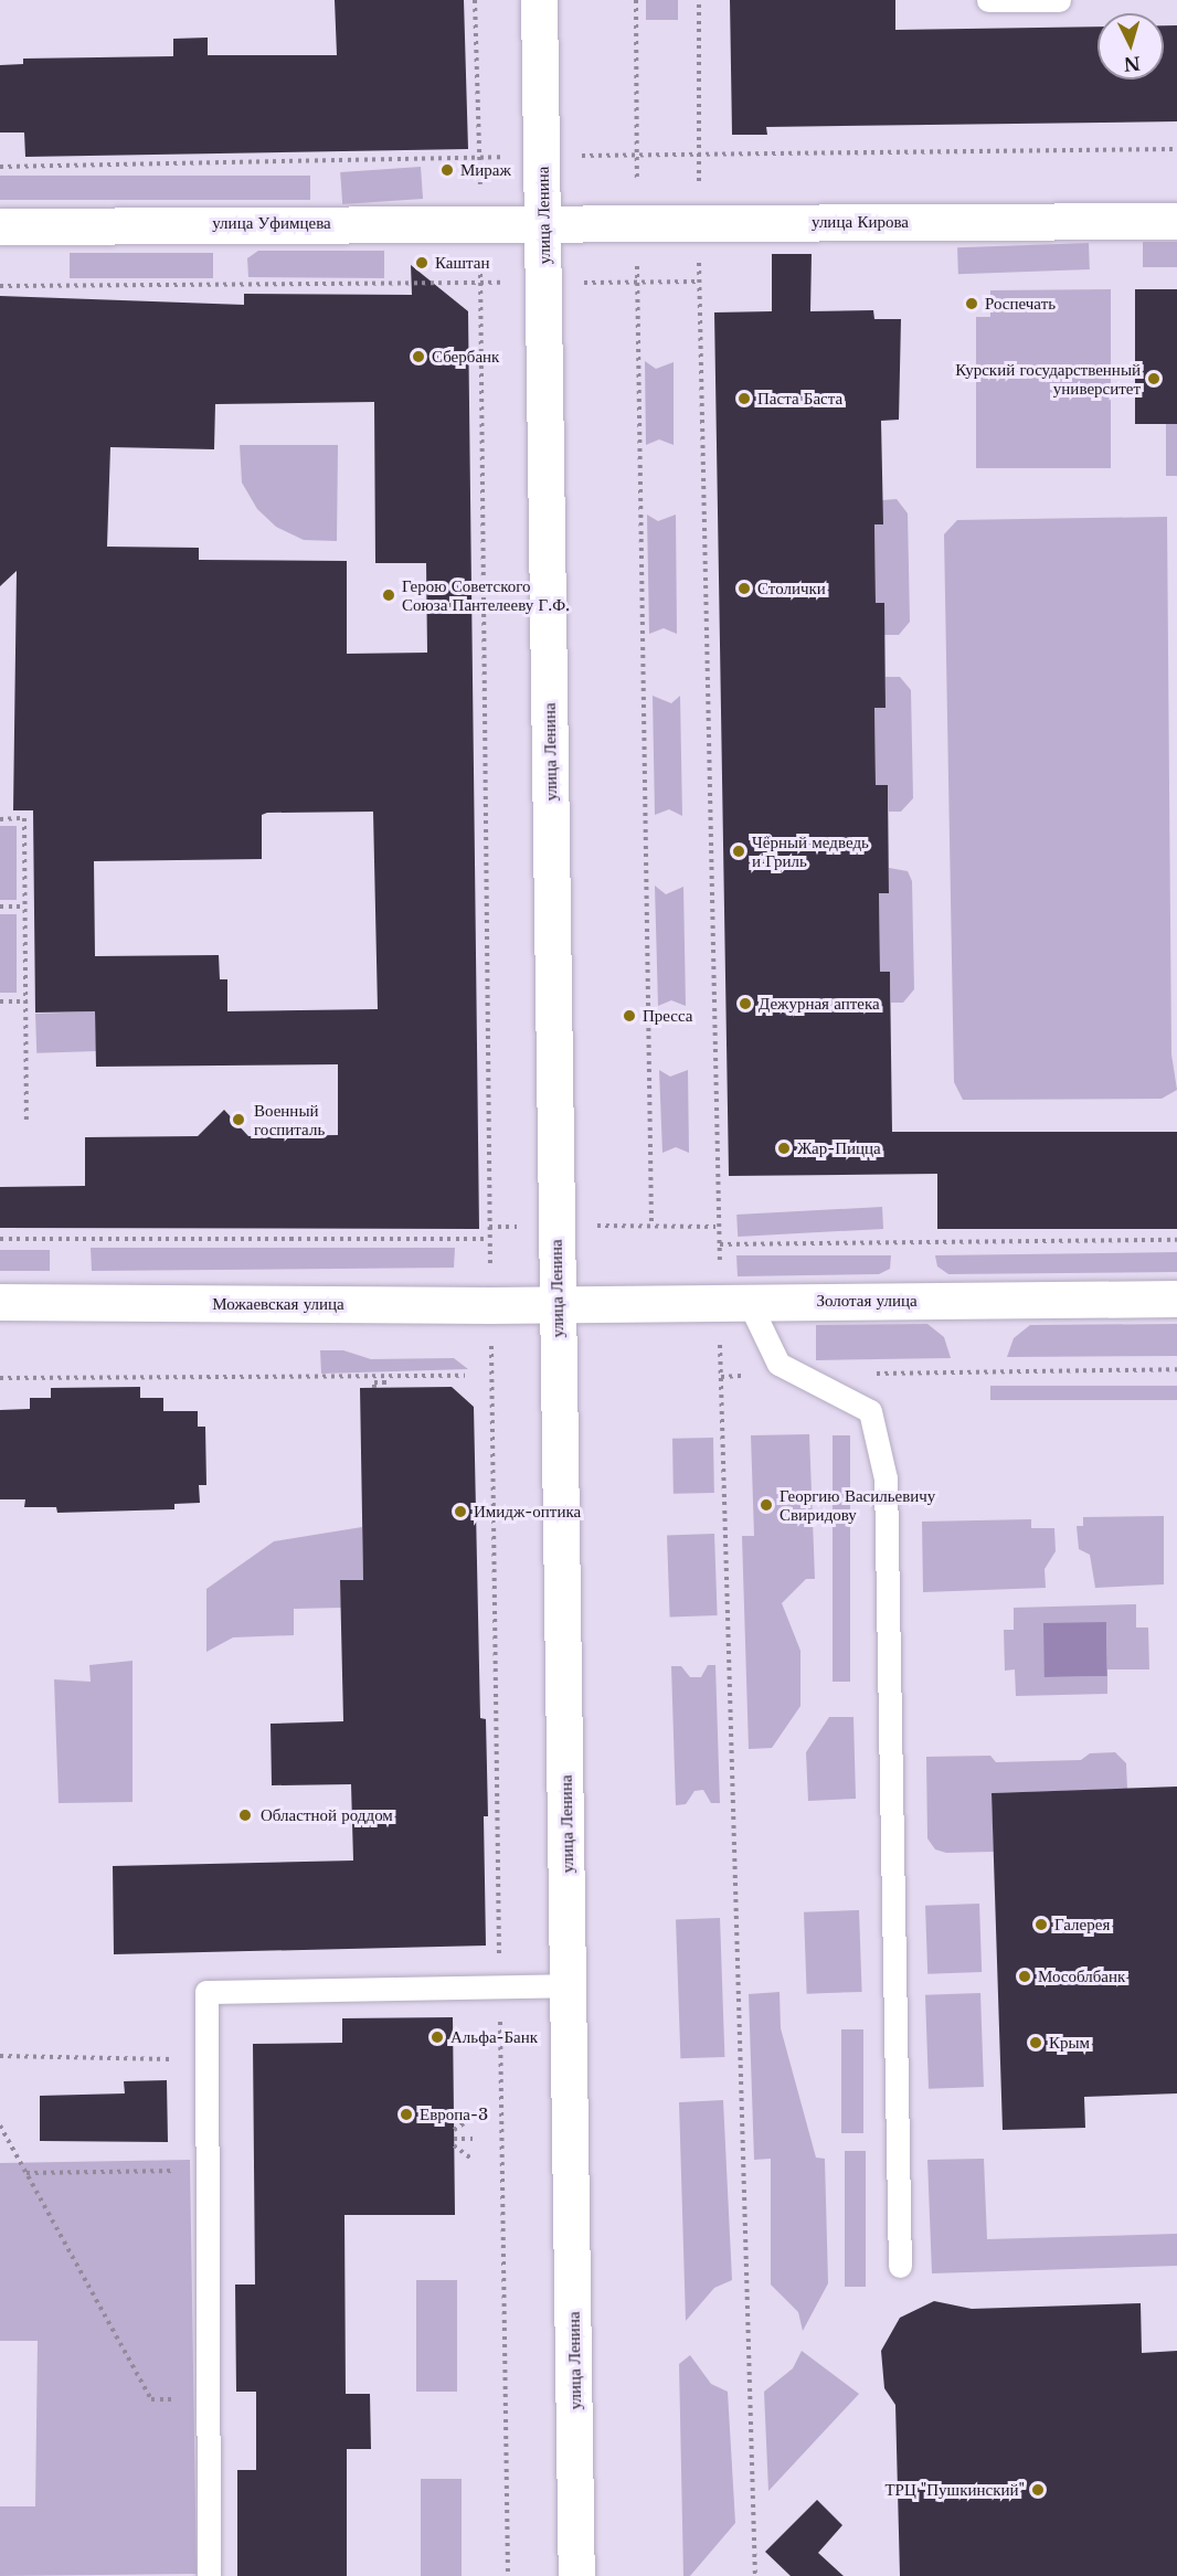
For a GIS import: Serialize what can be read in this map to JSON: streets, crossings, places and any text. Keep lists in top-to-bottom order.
{
  "streets": {
    "main road": [
      "улица Ленина",
      "улица Кирова",
      "улица Уфимцева",
      "Золотая улица",
      "Можаевская улица"
    ]
  },
  "crossings": [
    ["улица Ленина", "улица Кирова"],
    ["улица Ленина", "улица Уфимцева"],
    ["улица Ленина", "Золотая улица"],
    ["улица Ленина", "Можаевская улица"],
    ["улица Кирова", "улица Уфимцева"],
    ["Золотая улица", "Можаевская улица"]
  ],
  "places": [
    "Мираж",
    "Каштан",
    "Роспечать",
    "Сбербанк",
    "Курский государственный университет",
    "Паста Баста",
    "Столички",
    "Герою Советского Союза Пантелееву Г.Ф.",
    "Чёрный медведь и Гриль",
    "Дежурная аптека",
    "Пресса",
    "Военный госпиталь",
    "Жар-Пицца",
    "Георгию Васильевичу Свиридову",
    "Имидж-оптика",
    "Областной роддом",
    "Галерея",
    "Мособлбанк",
    "Альфа-Банк",
    "Крым",
    "Европа-3",
    "ТРЦ \"Пушкинский\""
  ],
  "north": "bottom"
}
